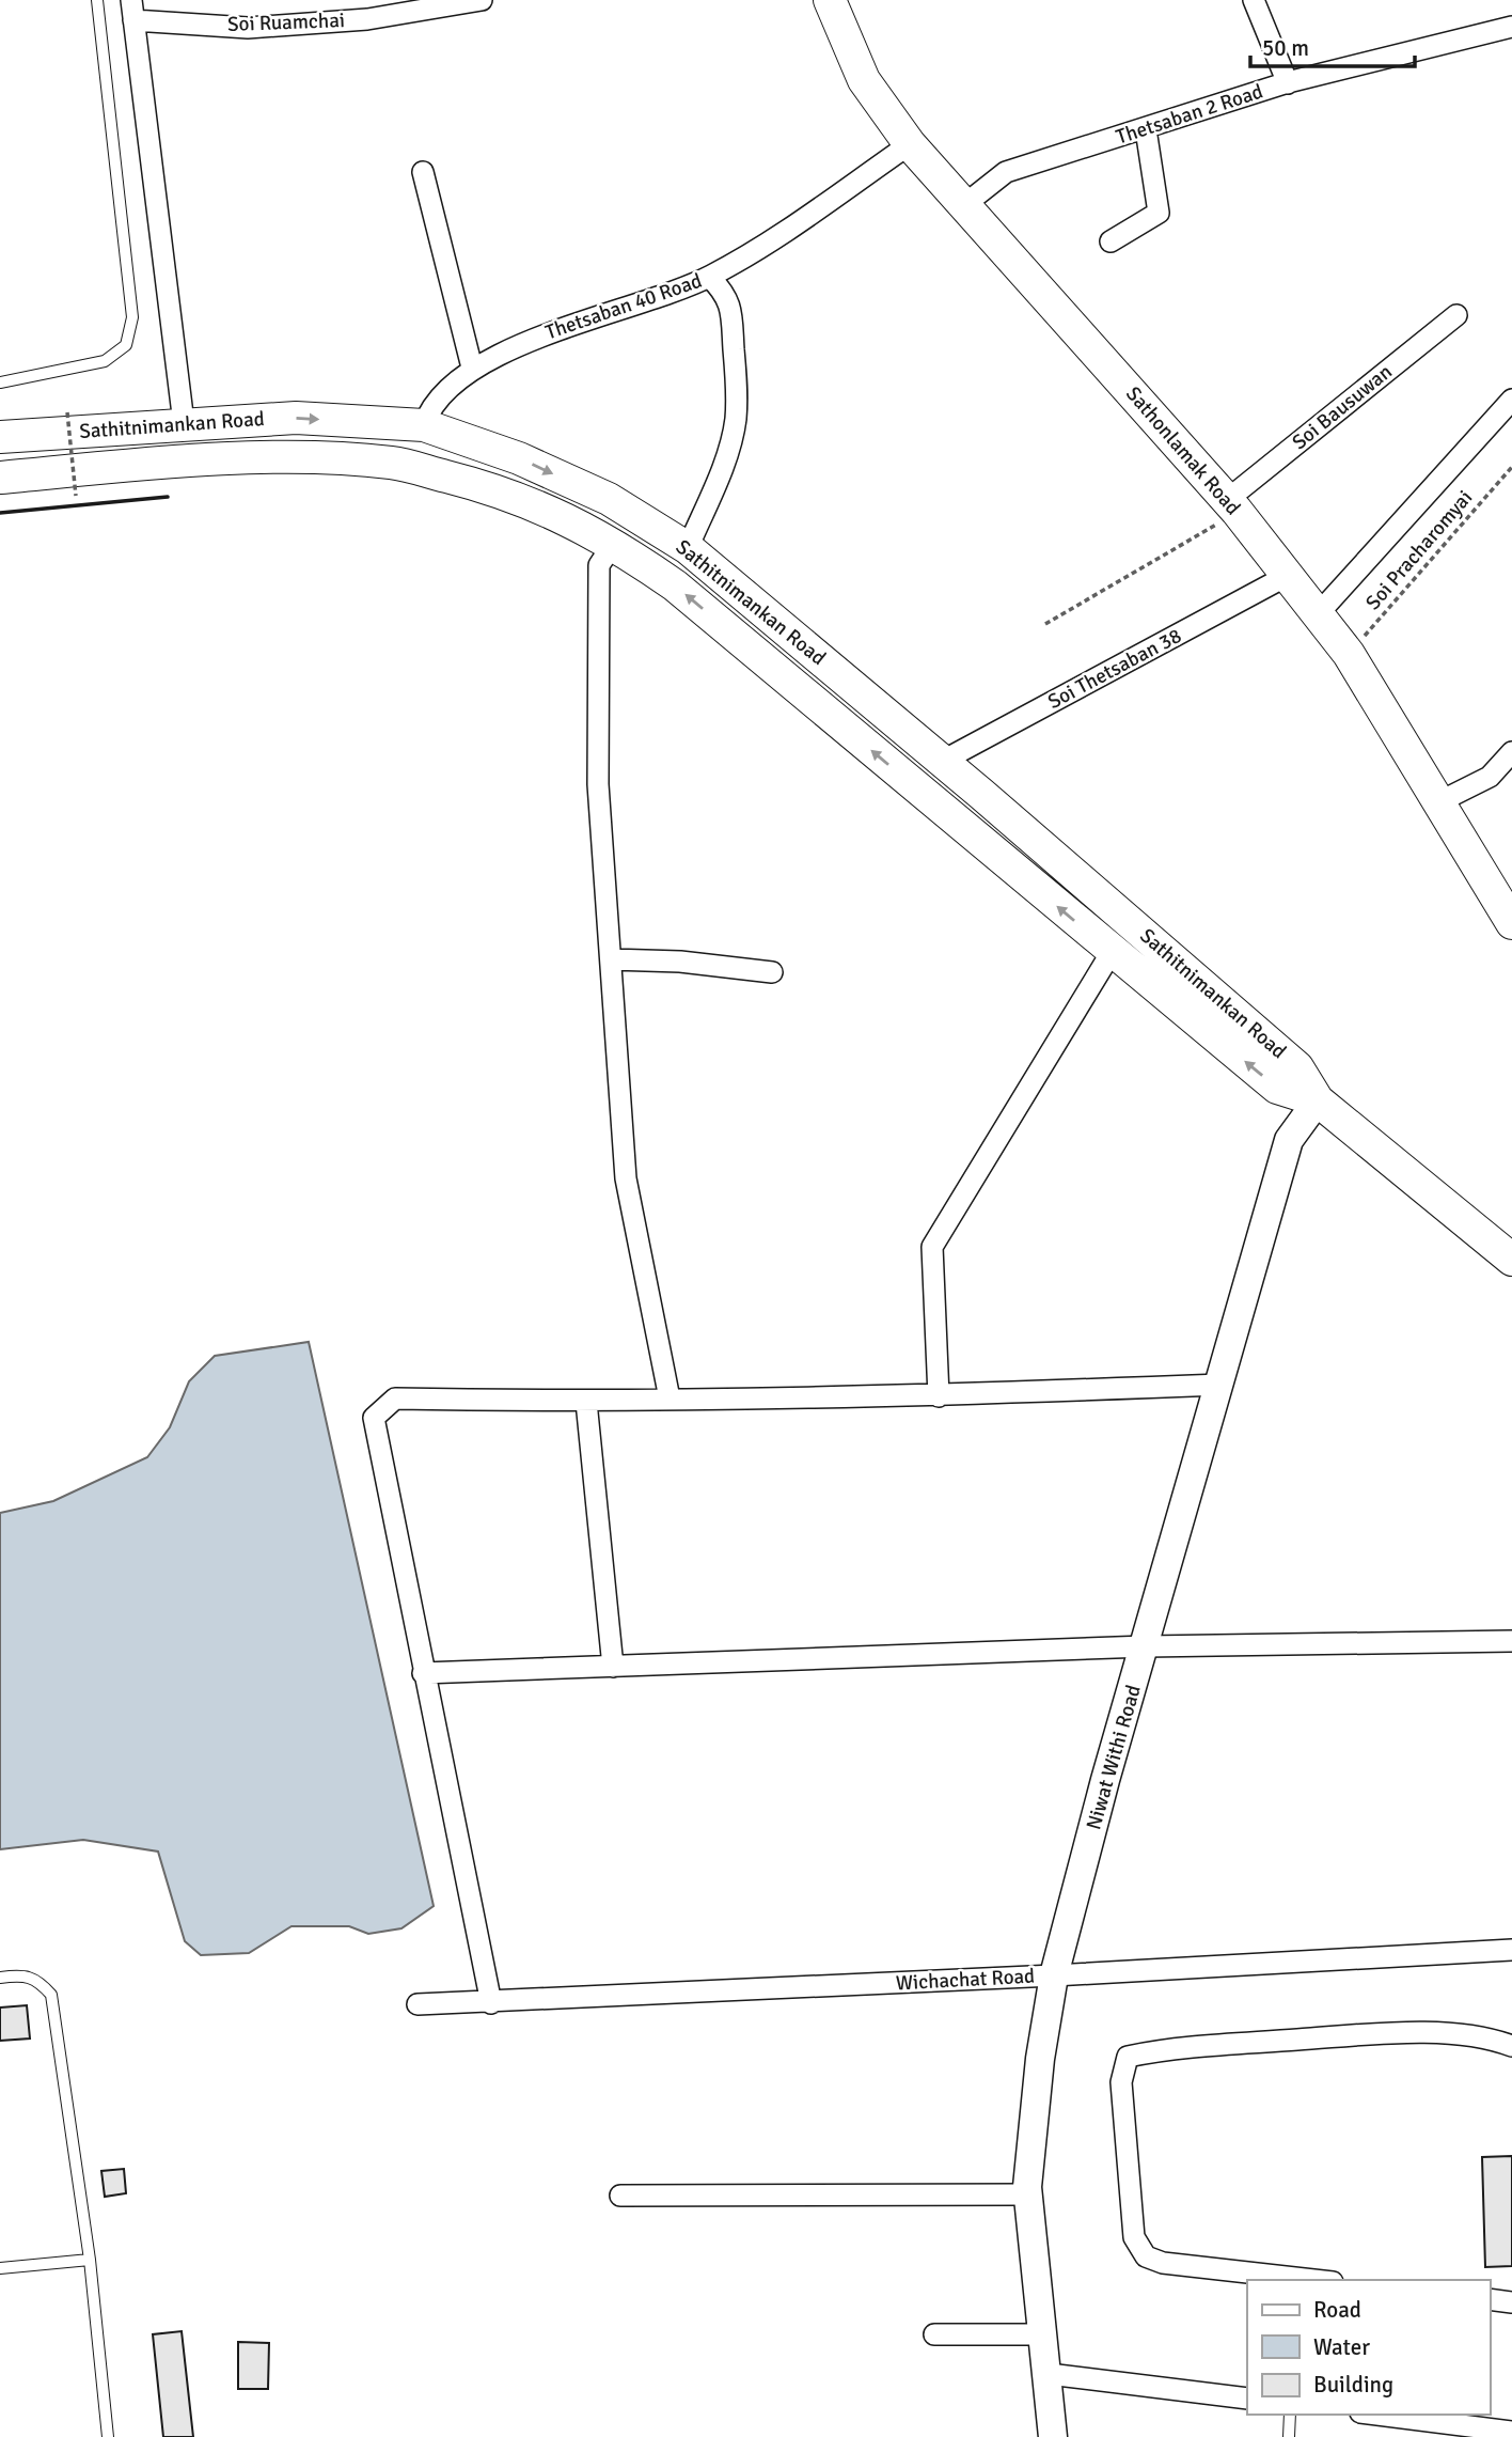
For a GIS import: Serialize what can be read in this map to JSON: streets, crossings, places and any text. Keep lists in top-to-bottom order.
{
  "streets": {
    "main road": ["Sathitnimankan Road", "Sathonlamak Road", "Niwat Withi Road"],
    "street": [
      "Soi Ruamchai",
      "Thetsaban 2 Road",
      "Thetsaban 40 Road",
      "Soi Bausuwan",
      "Soi Thetsaban 38",
      "Wichachat Road"
    ],
    "path": ["Soi Pracharomyai"]
  },
  "crossings": [
    ["Thetsaban 2 Road", "Sathonlamak Road"],
    ["Thetsaban 40 Road", "Sathitnimankan Road"],
    ["Thetsaban 40 Road", "Sathonlamak Road"],
    ["Soi Bausuwan", "Sathonlamak Road"],
    ["Sathitnimankan Road", "Soi Thetsaban 38"],
    ["Sathitnimankan Road", "Niwat Withi Road"],
    ["Sathonlamak Road", "Soi Pracharomyai"],
    ["Sathonlamak Road", "Soi Thetsaban 38"],
    ["Niwat Withi Road", "Wichachat Road"]
  ],
  "legend": ["Road", "Water", "Building"],
  "scale_bar": "50 m"
}
